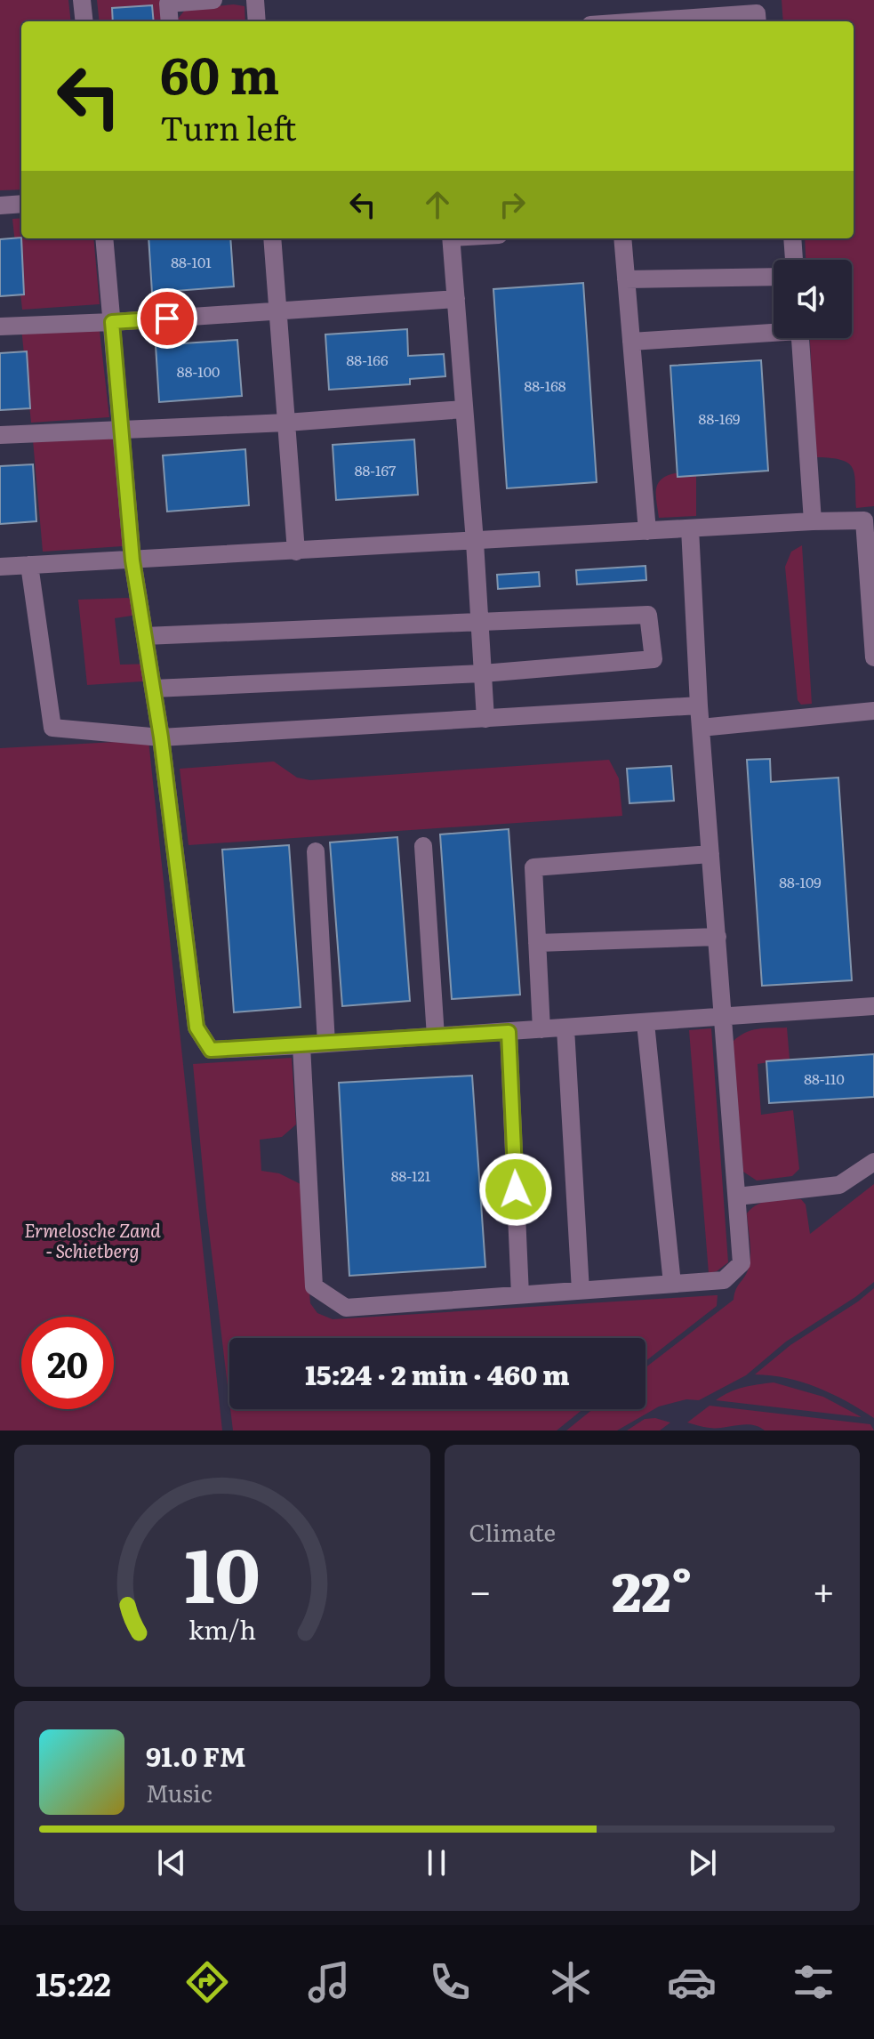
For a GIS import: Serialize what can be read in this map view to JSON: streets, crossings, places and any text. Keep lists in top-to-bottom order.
{
  "parks": ["Ermelosche Zand - Schietberg"],
  "house_numbers": [
    "88-101",
    "88-166",
    "88-100",
    "88-168",
    "88-169",
    "88-167",
    "88-109",
    "88-110",
    "88-121"
  ],
  "page": {
    "turn": ["60 m", "Turn left"],
    "limit": "20",
    "trip": "15:24 · 2 min · 460 m",
    "tile": "Climate",
    "heat": ["−", "22°", "+"],
    "song": ["91.0 FM", "Music"],
    "tabs": "15:22",
    "gauge": ["10", "km/h"]
  }
}
